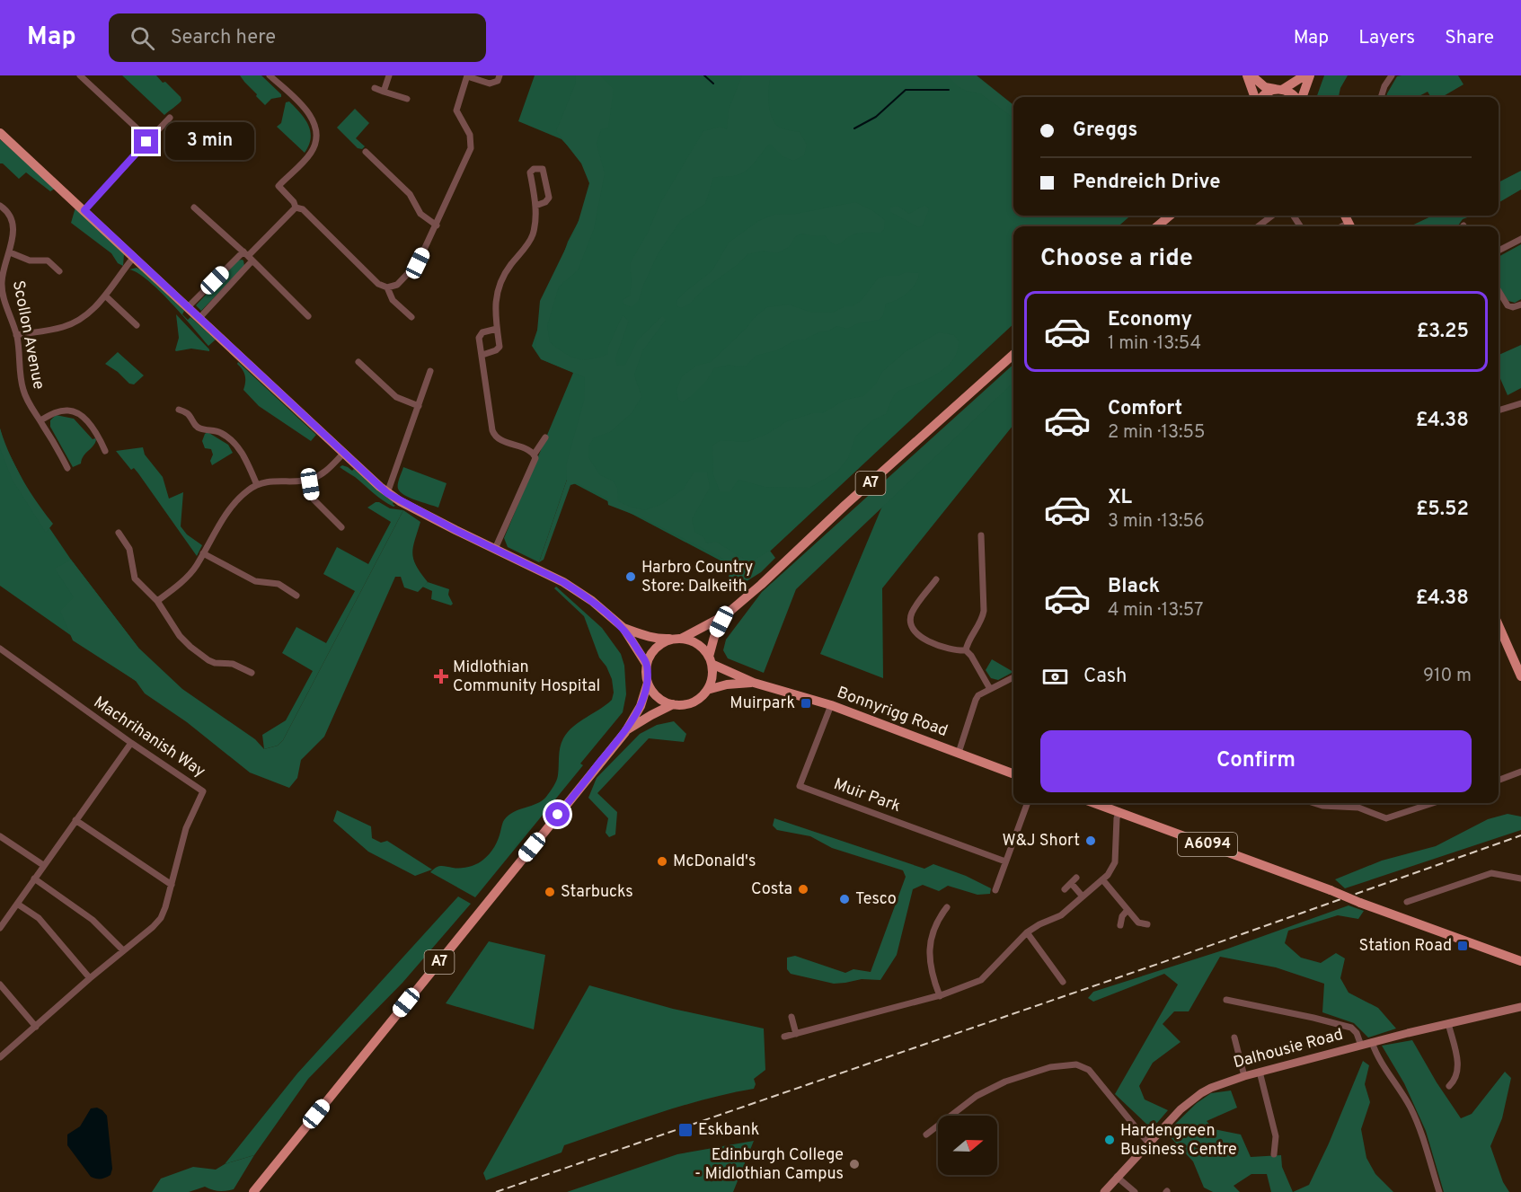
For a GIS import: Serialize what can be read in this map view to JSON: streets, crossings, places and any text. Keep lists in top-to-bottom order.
{
  "streets": {
    "main road": [
      "A7",
      "Bonnyrigg Road",
      "A6094",
      "Dalhousie Road"
    ],
    "street": ["Scollon Avenue", "Machrihanish Way", "Muir Park"]
  },
  "crossings": [
    ["A7", "Bonnyrigg Road"],
    ["Bonnyrigg Road", "Muir Park"]
  ],
  "places": {
    "other": [
      "Harbro Country Store: Dalkeith",
      "W&J Short",
      "McDonald's",
      "Costa",
      "Starbucks",
      "Tesco",
      "Hardengreen Business Centre",
      "Edinburgh College - Midlothian Campus"
    ],
    "health": ["Midlothian Community Hospital"],
    "transit": ["Muirpark", "Station Road", "Eskbank"]
  },
  "north": "right",
  "page": {
    "header": "Map",
    "search": "Search here",
    "nav": ["Map", "Layers", "Share"],
    "banner": ["Greggs", "Pendreich Drive"],
    "bubble": "3 min",
    "heading": "Choose a ride",
    "list": [
      {
        "name": "Economy",
        "note": "1 min · 13:54",
        "value": "£3.25"
      },
      {
        "name": "Comfort",
        "note": "2 min · 13:55",
        "value": "£4.38"
      },
      {
        "name": "XL",
        "note": "3 min · 13:56",
        "value": "£5.52"
      },
      {
        "name": "Black",
        "note": "4 min · 13:57",
        "value": "£4.38"
      }
    ],
    "pay": ["Cash", "910 m"],
    "buttons": "Confirm"
  }
}
